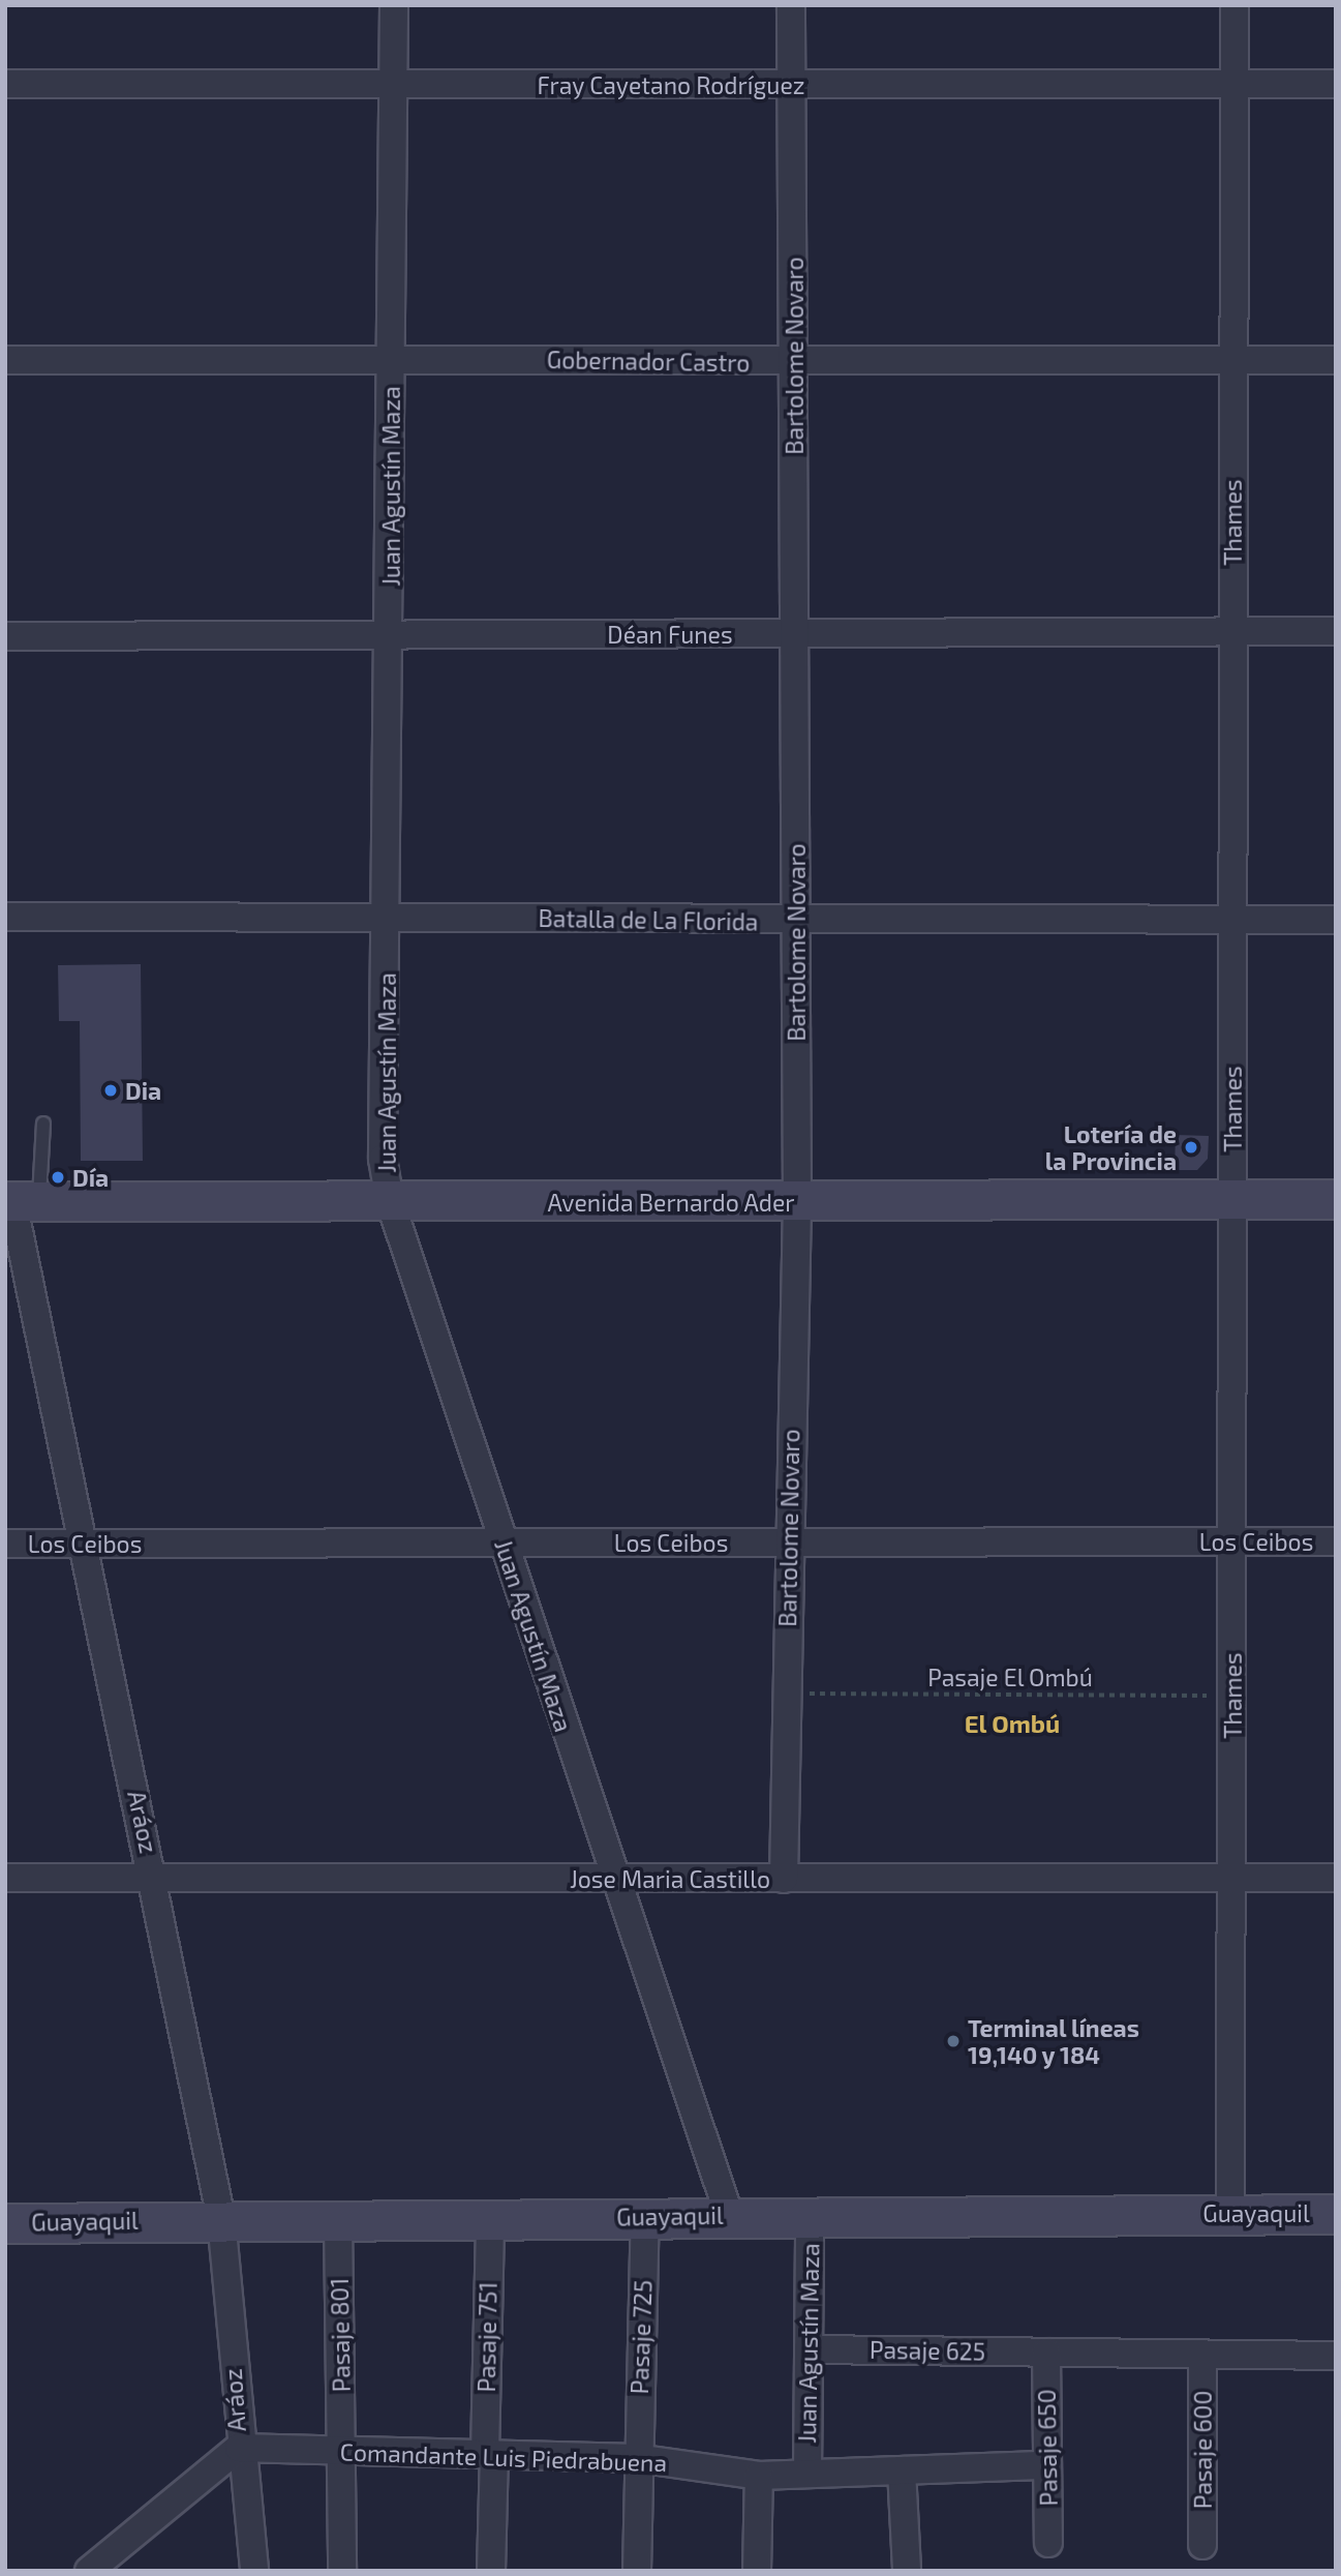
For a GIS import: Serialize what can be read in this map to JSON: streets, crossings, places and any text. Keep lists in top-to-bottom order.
{
  "streets": {
    "street": [
      "Fray Cayetano Rodríguez",
      "Bartolome Novaro",
      "Gobernador Castro",
      "Juan Agustín Maza",
      "Thames",
      "Déan Funes",
      "Batalla de La Florida",
      "Avenida Bernardo Ader",
      "Los Ceibos",
      "Aráoz",
      "Jose Maria Castillo",
      "Guayaquil",
      "Pasaje 801",
      "Pasaje 751",
      "Pasaje 725",
      "Pasaje 625",
      "Pasaje 650",
      "Pasaje 600",
      "Comandante Luis Piedrabuena"
    ],
    "path": ["Pasaje El Ombú"]
  },
  "crossings": [
    ["Fray Cayetano Rodríguez", "Bartolome Novaro"],
    ["Fray Cayetano Rodríguez", "Juan Agustín Maza"],
    ["Fray Cayetano Rodríguez", "Thames"],
    ["Bartolome Novaro", "Gobernador Castro"],
    ["Bartolome Novaro", "Déan Funes"],
    ["Bartolome Novaro", "Batalla de La Florida"],
    ["Bartolome Novaro", "Avenida Bernardo Ader"],
    ["Bartolome Novaro", "Los Ceibos"],
    ["Bartolome Novaro", "Pasaje El Ombú"],
    ["Bartolome Novaro", "Jose Maria Castillo"],
    ["Gobernador Castro", "Juan Agustín Maza"],
    ["Gobernador Castro", "Thames"],
    ["Juan Agustín Maza", "Déan Funes"],
    ["Juan Agustín Maza", "Batalla de La Florida"],
    ["Juan Agustín Maza", "Avenida Bernardo Ader"],
    ["Juan Agustín Maza", "Los Ceibos"],
    ["Juan Agustín Maza", "Jose Maria Castillo"],
    ["Juan Agustín Maza", "Guayaquil"],
    ["Juan Agustín Maza", "Pasaje 625"],
    ["Juan Agustín Maza", "Comandante Luis Piedrabuena"],
    ["Thames", "Déan Funes"],
    ["Thames", "Batalla de La Florida"],
    ["Thames", "Avenida Bernardo Ader"],
    ["Thames", "Los Ceibos"],
    ["Thames", "Pasaje El Ombú"],
    ["Thames", "Jose Maria Castillo"],
    ["Thames", "Guayaquil"],
    ["Avenida Bernardo Ader", "Aráoz"],
    ["Los Ceibos", "Aráoz"],
    ["Aráoz", "Jose Maria Castillo"],
    ["Aráoz", "Guayaquil"],
    ["Aráoz", "Comandante Luis Piedrabuena"],
    ["Guayaquil", "Pasaje 801"],
    ["Guayaquil", "Pasaje 751"],
    ["Guayaquil", "Pasaje 725"],
    ["Pasaje 801", "Comandante Luis Piedrabuena"],
    ["Pasaje 751", "Comandante Luis Piedrabuena"],
    ["Pasaje 725", "Comandante Luis Piedrabuena"],
    ["Pasaje 625", "Pasaje 650"],
    ["Pasaje 650", "Comandante Luis Piedrabuena"]
  ],
  "districts": ["El Ombú"],
  "places": [
    "Dia",
    "Lotería de la Provincia",
    "Día",
    "Terminal líneas 19,140 y 184"
  ]
}
